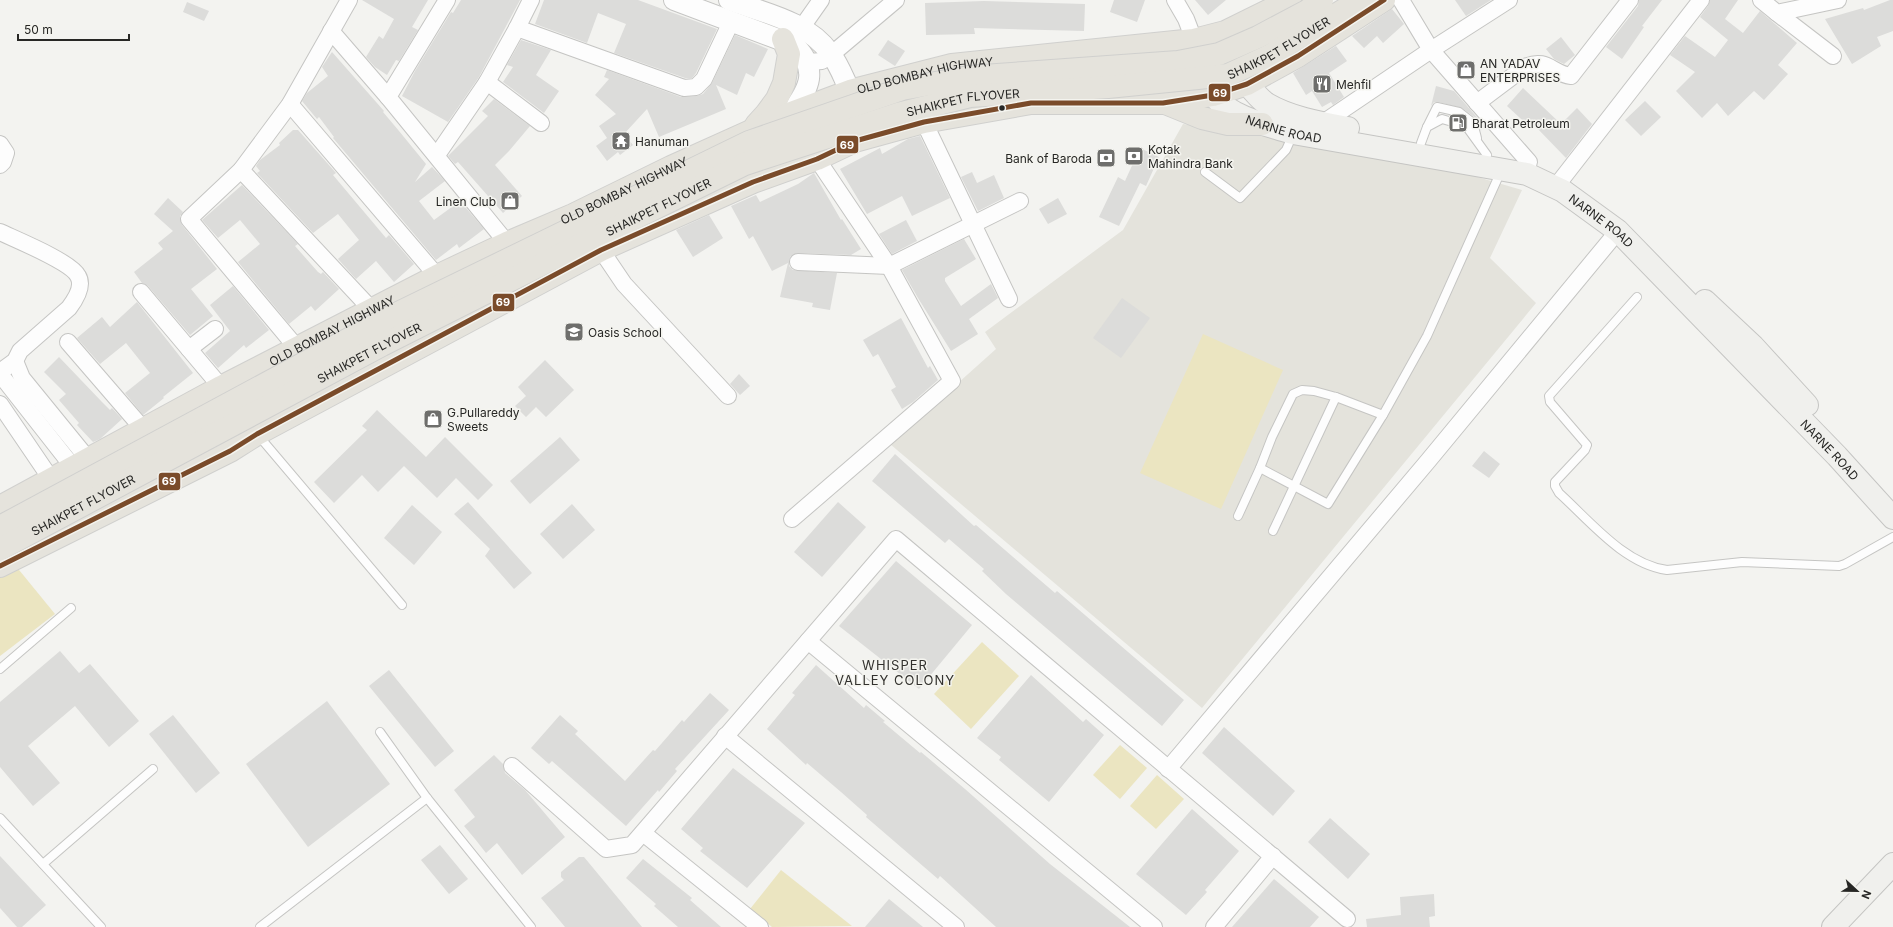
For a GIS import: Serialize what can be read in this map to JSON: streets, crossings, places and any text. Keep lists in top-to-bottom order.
{
  "streets": {
    "main road": ["SHAIKPET FLYOVER", "OLD BOMBAY HIGHWAY", "NARNE ROAD"]
  },
  "districts": ["WHISPER VALLEY COLONY"],
  "places": {
    "shop": ["AN YADAV ENTERPRISES", "Linen Club", "G.Pullareddy Sweets"],
    "restaurant": ["Mehfil"],
    "fuel station": ["Bharat Petroleum"],
    "temple": ["Hanuman"],
    "bank": ["Kotak Mahindra Bank", "Bank of Baroda"],
    "school or university": ["Oasis School"]
  },
  "lines": ["transit line 69"],
  "scale_bar": "50 m",
  "north": "right"
}
